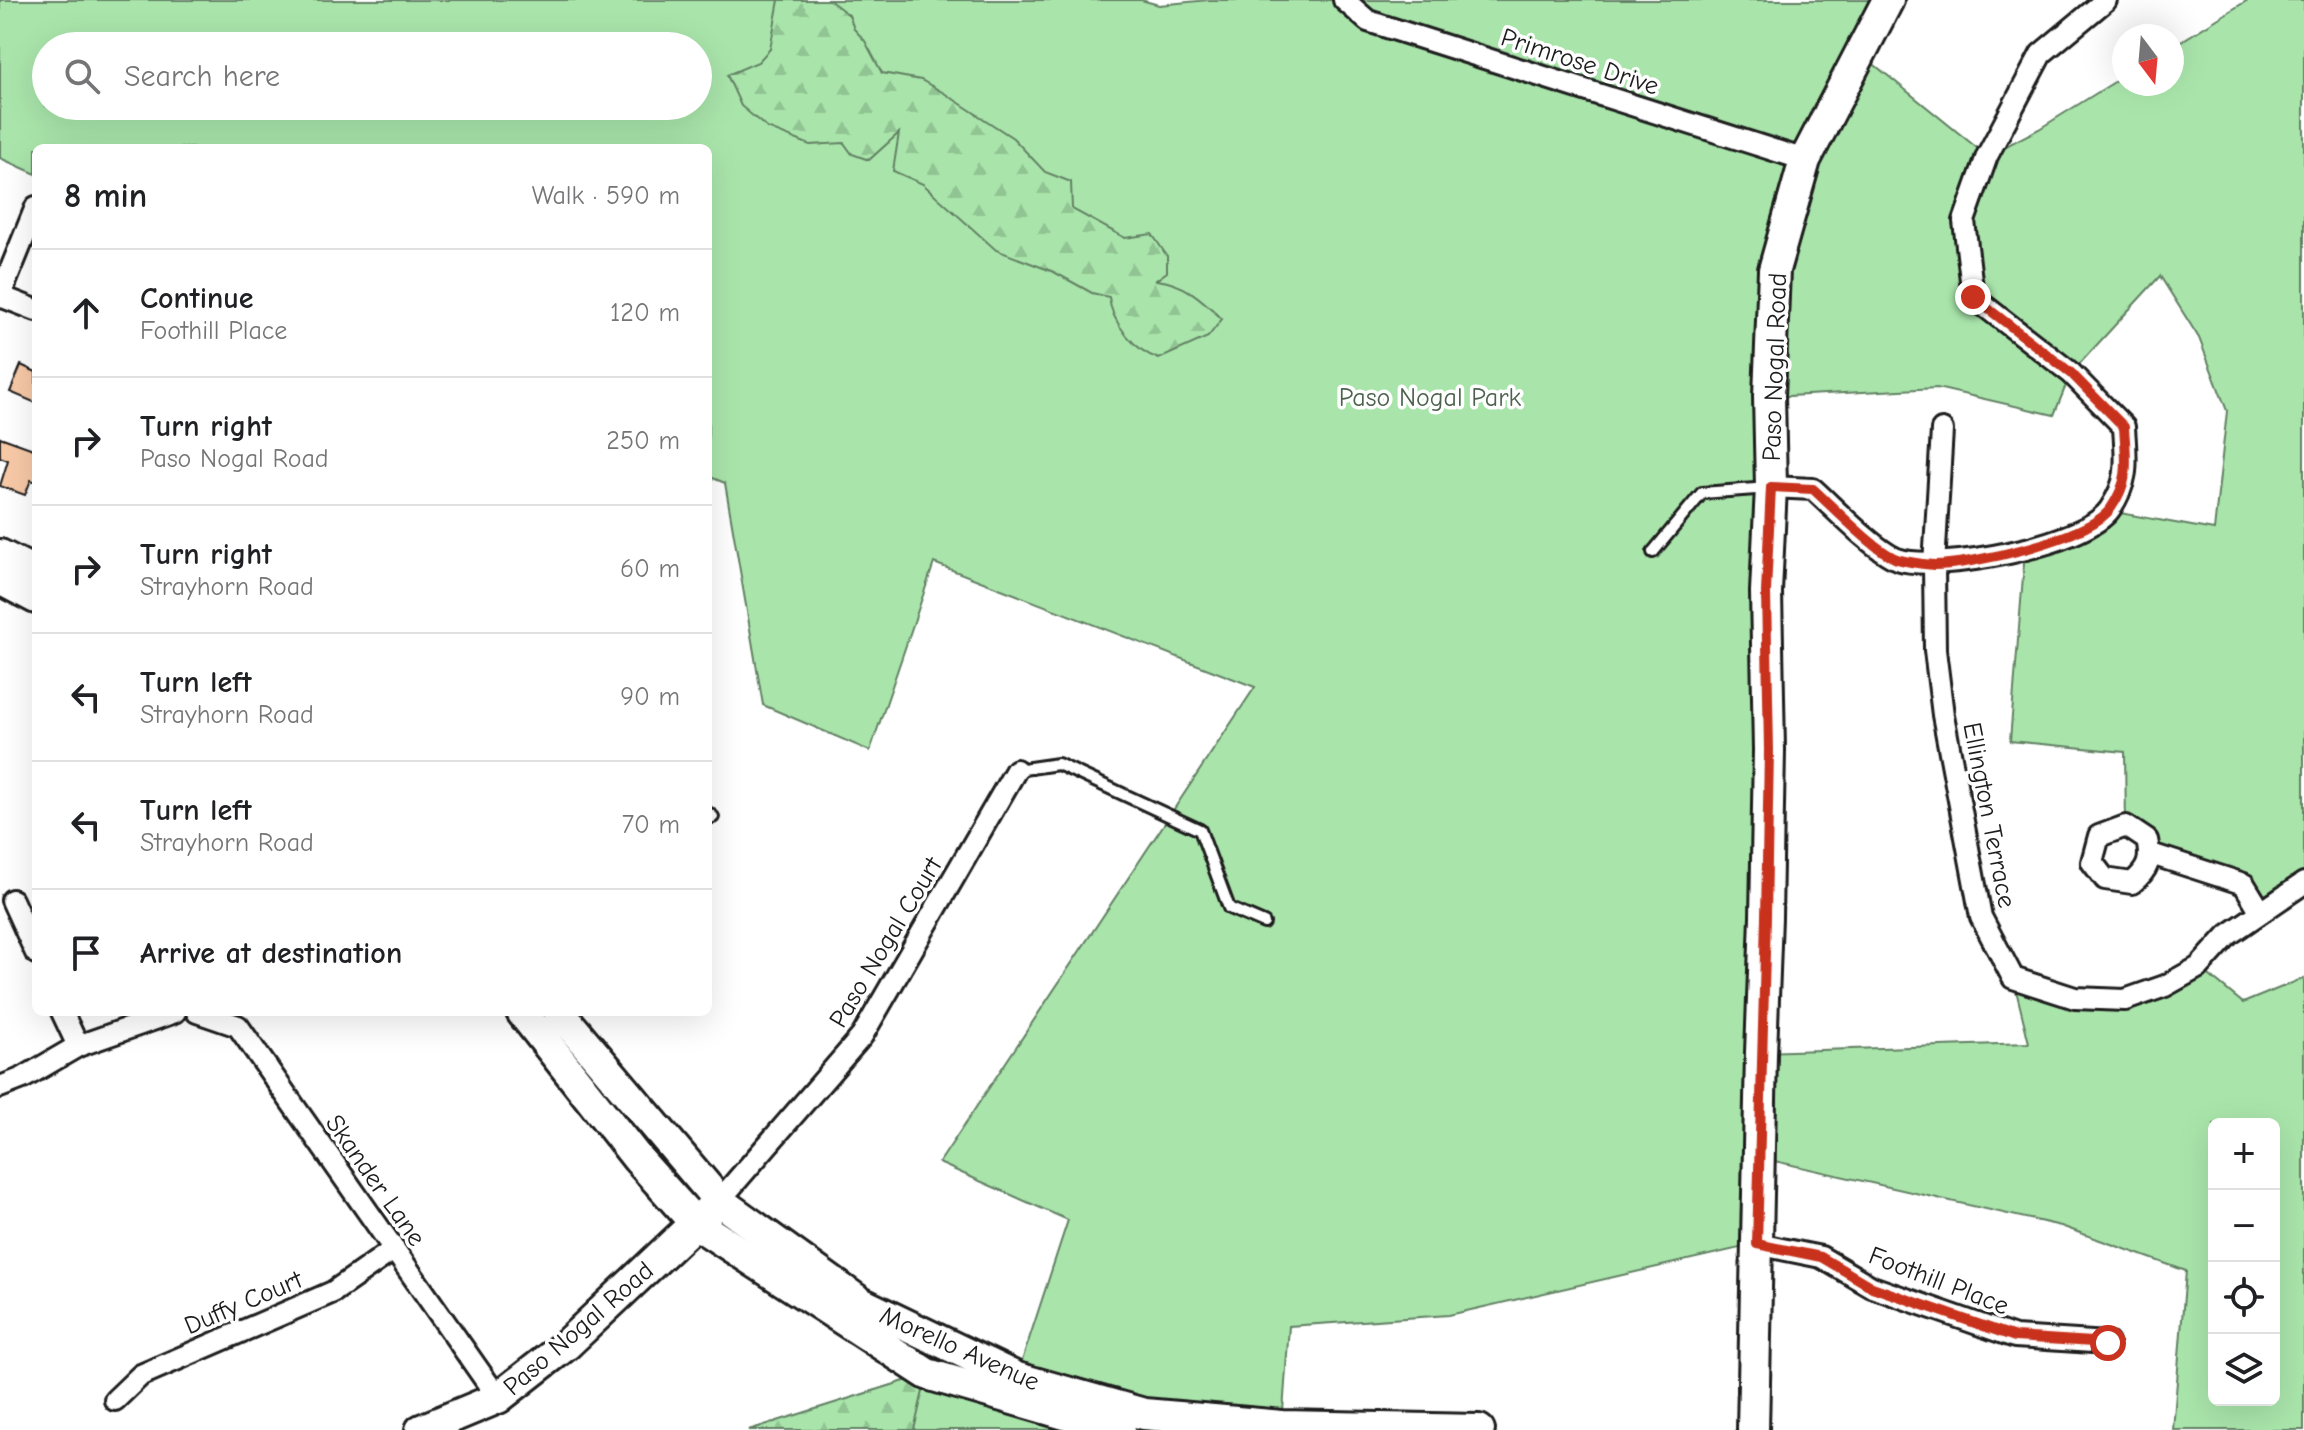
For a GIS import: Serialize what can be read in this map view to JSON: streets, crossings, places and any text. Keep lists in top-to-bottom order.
{
  "streets": {
    "street": [
      "Primrose Drive",
      "Paso Nogal Road",
      "Ellington Terrace",
      "Paso Nogal Court",
      "Skander Lane",
      "Foothill Place",
      "Duffy Court",
      "Morello Avenue"
    ]
  },
  "crossings": [
    ["Primrose Drive", "Paso Nogal Road"],
    ["Paso Nogal Road", "Paso Nogal Court"],
    ["Paso Nogal Road", "Skander Lane"],
    ["Paso Nogal Road", "Foothill Place"],
    ["Paso Nogal Road", "Morello Avenue"],
    ["Paso Nogal Court", "Morello Avenue"],
    ["Skander Lane", "Duffy Court"]
  ],
  "parks": ["Paso Nogal Park"],
  "north": "bottom",
  "page": {
    "search": "Search here",
    "heading": ["8 min", "Walk · 590 m"],
    "list": [
      ["Continue", "Foothill Place", "120 m"],
      ["Turn right", "Paso Nogal Road", "250 m"],
      ["Turn right", "Strayhorn Road", "60 m"],
      ["Turn left", "Strayhorn Road", "90 m"],
      ["Turn left", "Strayhorn Road", "70 m"],
      "Arrive at destination"
    ],
    "map_buttons": ["+", "−"]
  }
}
